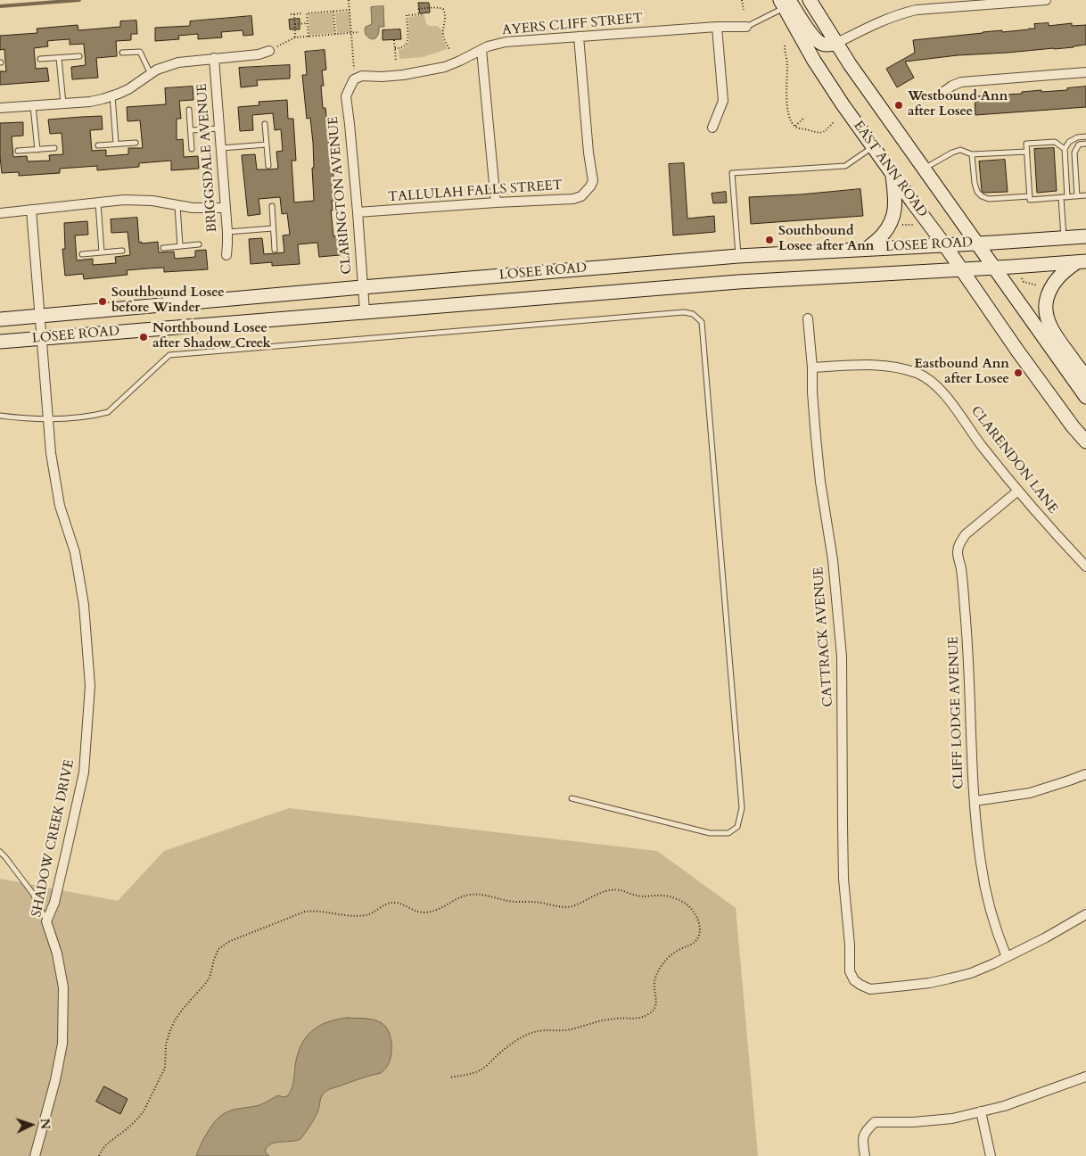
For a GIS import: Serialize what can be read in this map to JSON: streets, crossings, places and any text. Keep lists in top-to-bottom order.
{
  "streets": {
    "main road": ["EAST ANN ROAD", "LOSEE ROAD"],
    "street": [
      "AYERS CLIFF STREET",
      "BRIGGSDALE AVENUE",
      "TALLULAH FALLS STREET",
      "CLARINGTON AVENUE",
      "CLARENDON LANE",
      "CATTRACK AVENUE",
      "CLIFF LODGE AVENUE",
      "SHADOW CREEK DRIVE"
    ]
  },
  "crossings": [
    ["AYERS CLIFF STREET", "TALLULAH FALLS STREET"],
    ["AYERS CLIFF STREET", "CLARINGTON AVENUE"],
    ["EAST ANN ROAD", "LOSEE ROAD"],
    ["TALLULAH FALLS STREET", "CLARINGTON AVENUE"],
    ["CLARINGTON AVENUE", "LOSEE ROAD"],
    ["LOSEE ROAD", "SHADOW CREEK DRIVE"],
    ["CLARENDON LANE", "CATTRACK AVENUE"],
    ["CLARENDON LANE", "CLIFF LODGE AVENUE"],
    ["CATTRACK AVENUE", "CLIFF LODGE AVENUE"]
  ],
  "places": [
    "Westbound Ann after Losee",
    "Southbound Losee after Ann",
    "Southbound Losee before Winder",
    "Northbound Losee after Shadow Creek",
    "Eastbound Ann after Losee"
  ],
  "north": "right"
}
